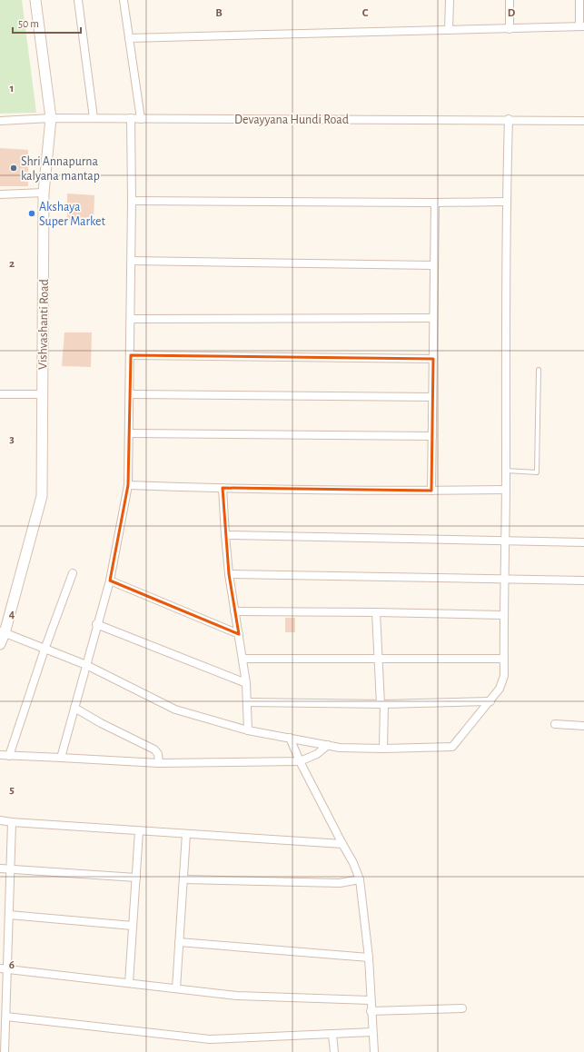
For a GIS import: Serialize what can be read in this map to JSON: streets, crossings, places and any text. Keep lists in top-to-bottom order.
{
  "streets": {
    "street": ["Devayyana Hundi Road", "Vishvashanti Road"]
  },
  "crossings": [
    ["Devayyana Hundi Road", "Vishvashanti Road"]
  ],
  "places": ["Shri Annapurna kalyana mantap", "Akshaya Super Market"],
  "scale_bar": "50 m",
  "grid": {
    "columns": ["B", "C", "D"],
    "rows": [
      "1",
      "2",
      "3",
      "4",
      "5",
      "6"
    ]
  }
}
